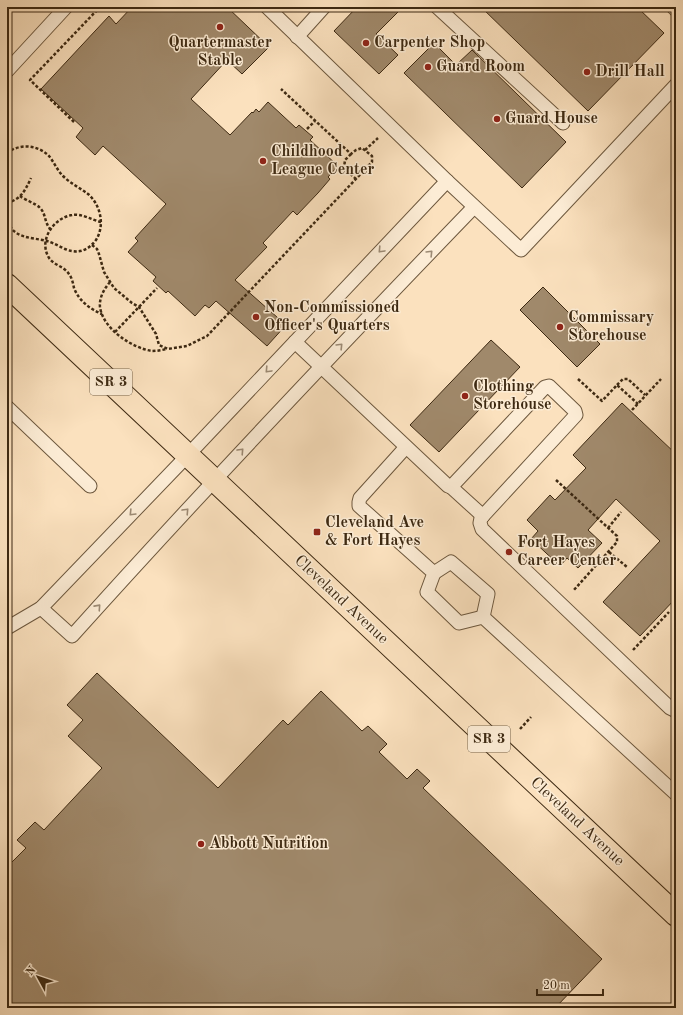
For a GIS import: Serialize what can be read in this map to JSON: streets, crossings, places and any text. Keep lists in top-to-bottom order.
{
  "streets": {
    "main road": ["SR 3", "Cleveland Avenue"]
  },
  "places": {
    "other": [
      "Quartermaster Stable",
      "Carpenter Shop",
      "Guard Room",
      "Drill Hall",
      "Guard House",
      "Childhood League Center",
      "Non-Commissioned Officer's Quarters",
      "Commissary Storehouse",
      "Clothing Storehouse",
      "Fort Hayes Career Center",
      "Abbott Nutrition"
    ],
    "transit": ["Cleveland Ave & Fort Hayes"]
  },
  "scale_bar": "20 m",
  "north": "top left"
}
